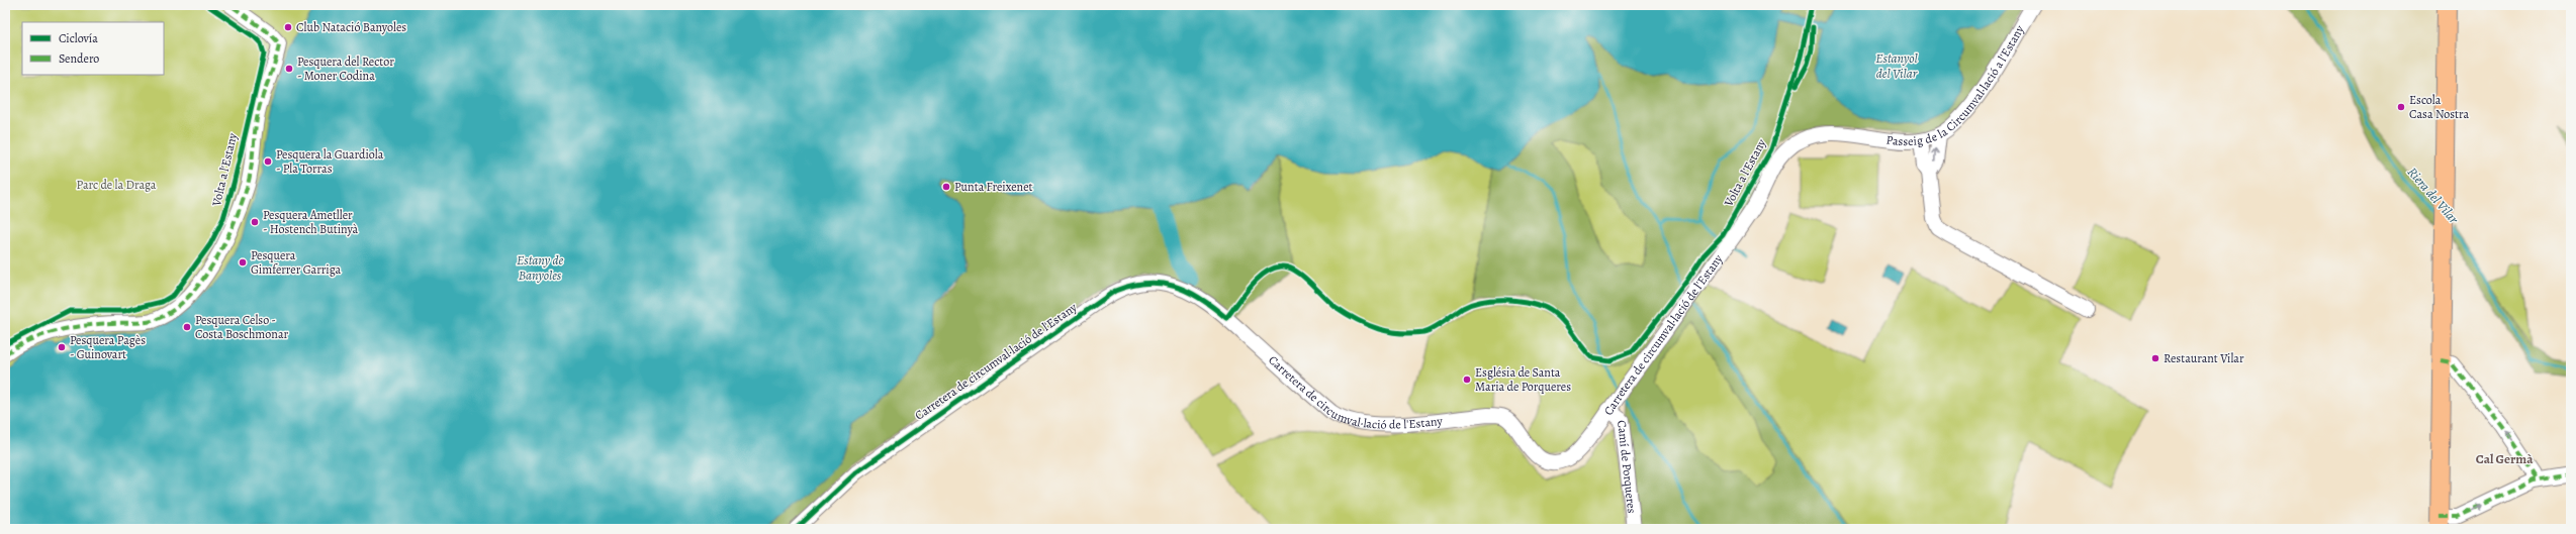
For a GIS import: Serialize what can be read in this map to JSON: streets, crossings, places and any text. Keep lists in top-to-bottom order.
{
  "streets": {
    "street": ["Passeig de la Circumval·lació a l'Estany", "Carretera de circumval·lació de l'Estany", "Camí de Porqueres"],
    "cycle path": ["Volta a l'Estany"]
  },
  "crossings": [
    ["Passeig de la Circumval·lació a l'Estany", "Carretera de circumval·lació de l'Estany"],
    ["Carretera de circumval·lació de l'Estany", "Camí de Porqueres"]
  ],
  "districts": ["Cal Germà"],
  "water": ["Estanyol del Vilar", "Riera del Vilar", "Estany de Banyoles"],
  "parks": ["Parc de la Draga"],
  "places": [
    "Club Natació Banyoles",
    "Pesquera del Rector - Moner Codina",
    "Escola Casa Nostra",
    "Pesquera la Guardiola - Pla Torras",
    "Punta Freixenet",
    "Pesquera Ametller - Hostench Butinyà",
    "Pesquera Gimferrer Garriga",
    "Pesquera Celso - Costa Boschmonar",
    "Pesquera Pagès - Guinovart",
    "Restaurant Vilar",
    "Església de Santa Maria de Porqueres"
  ],
  "legend": ["Ciclovía", "Sendero"]
}
